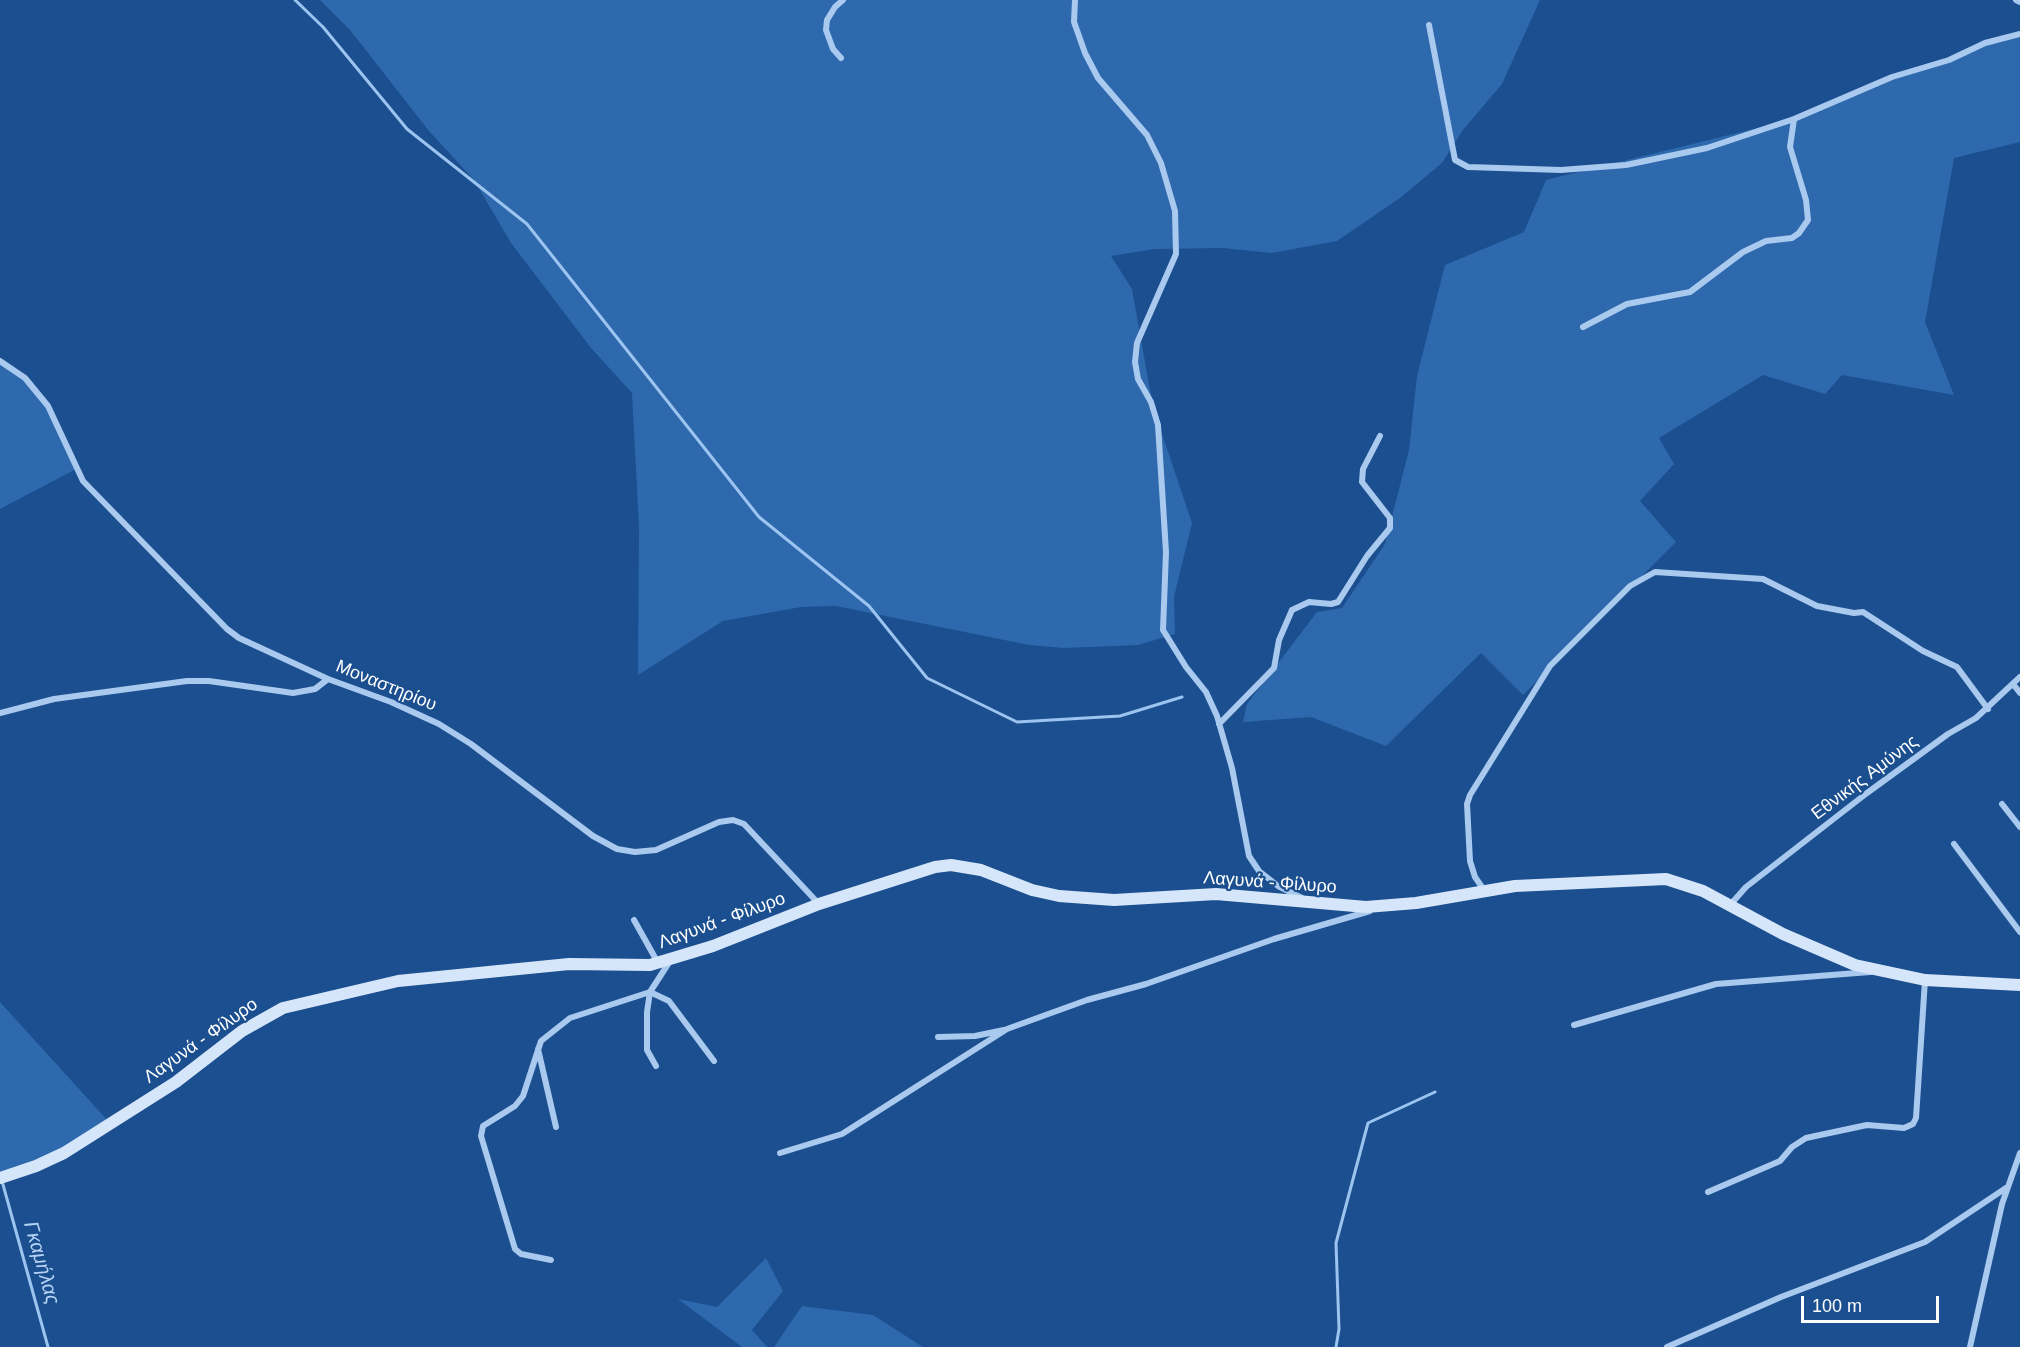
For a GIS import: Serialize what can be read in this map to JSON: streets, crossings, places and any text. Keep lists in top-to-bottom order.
{
  "streets": {
    "street": ["Μοναστηρίου", "Εθνικής Αμύνης", "Λαγυνά - Φίλυρο"]
  },
  "crossings": [
    ["Μοναστηρίου", "Λαγυνά - Φίλυρο"],
    ["Εθνικής Αμύνης", "Λαγυνά - Φίλυρο"]
  ],
  "water": ["Γκαμήλας"],
  "scale_bar": "100 m"
}
